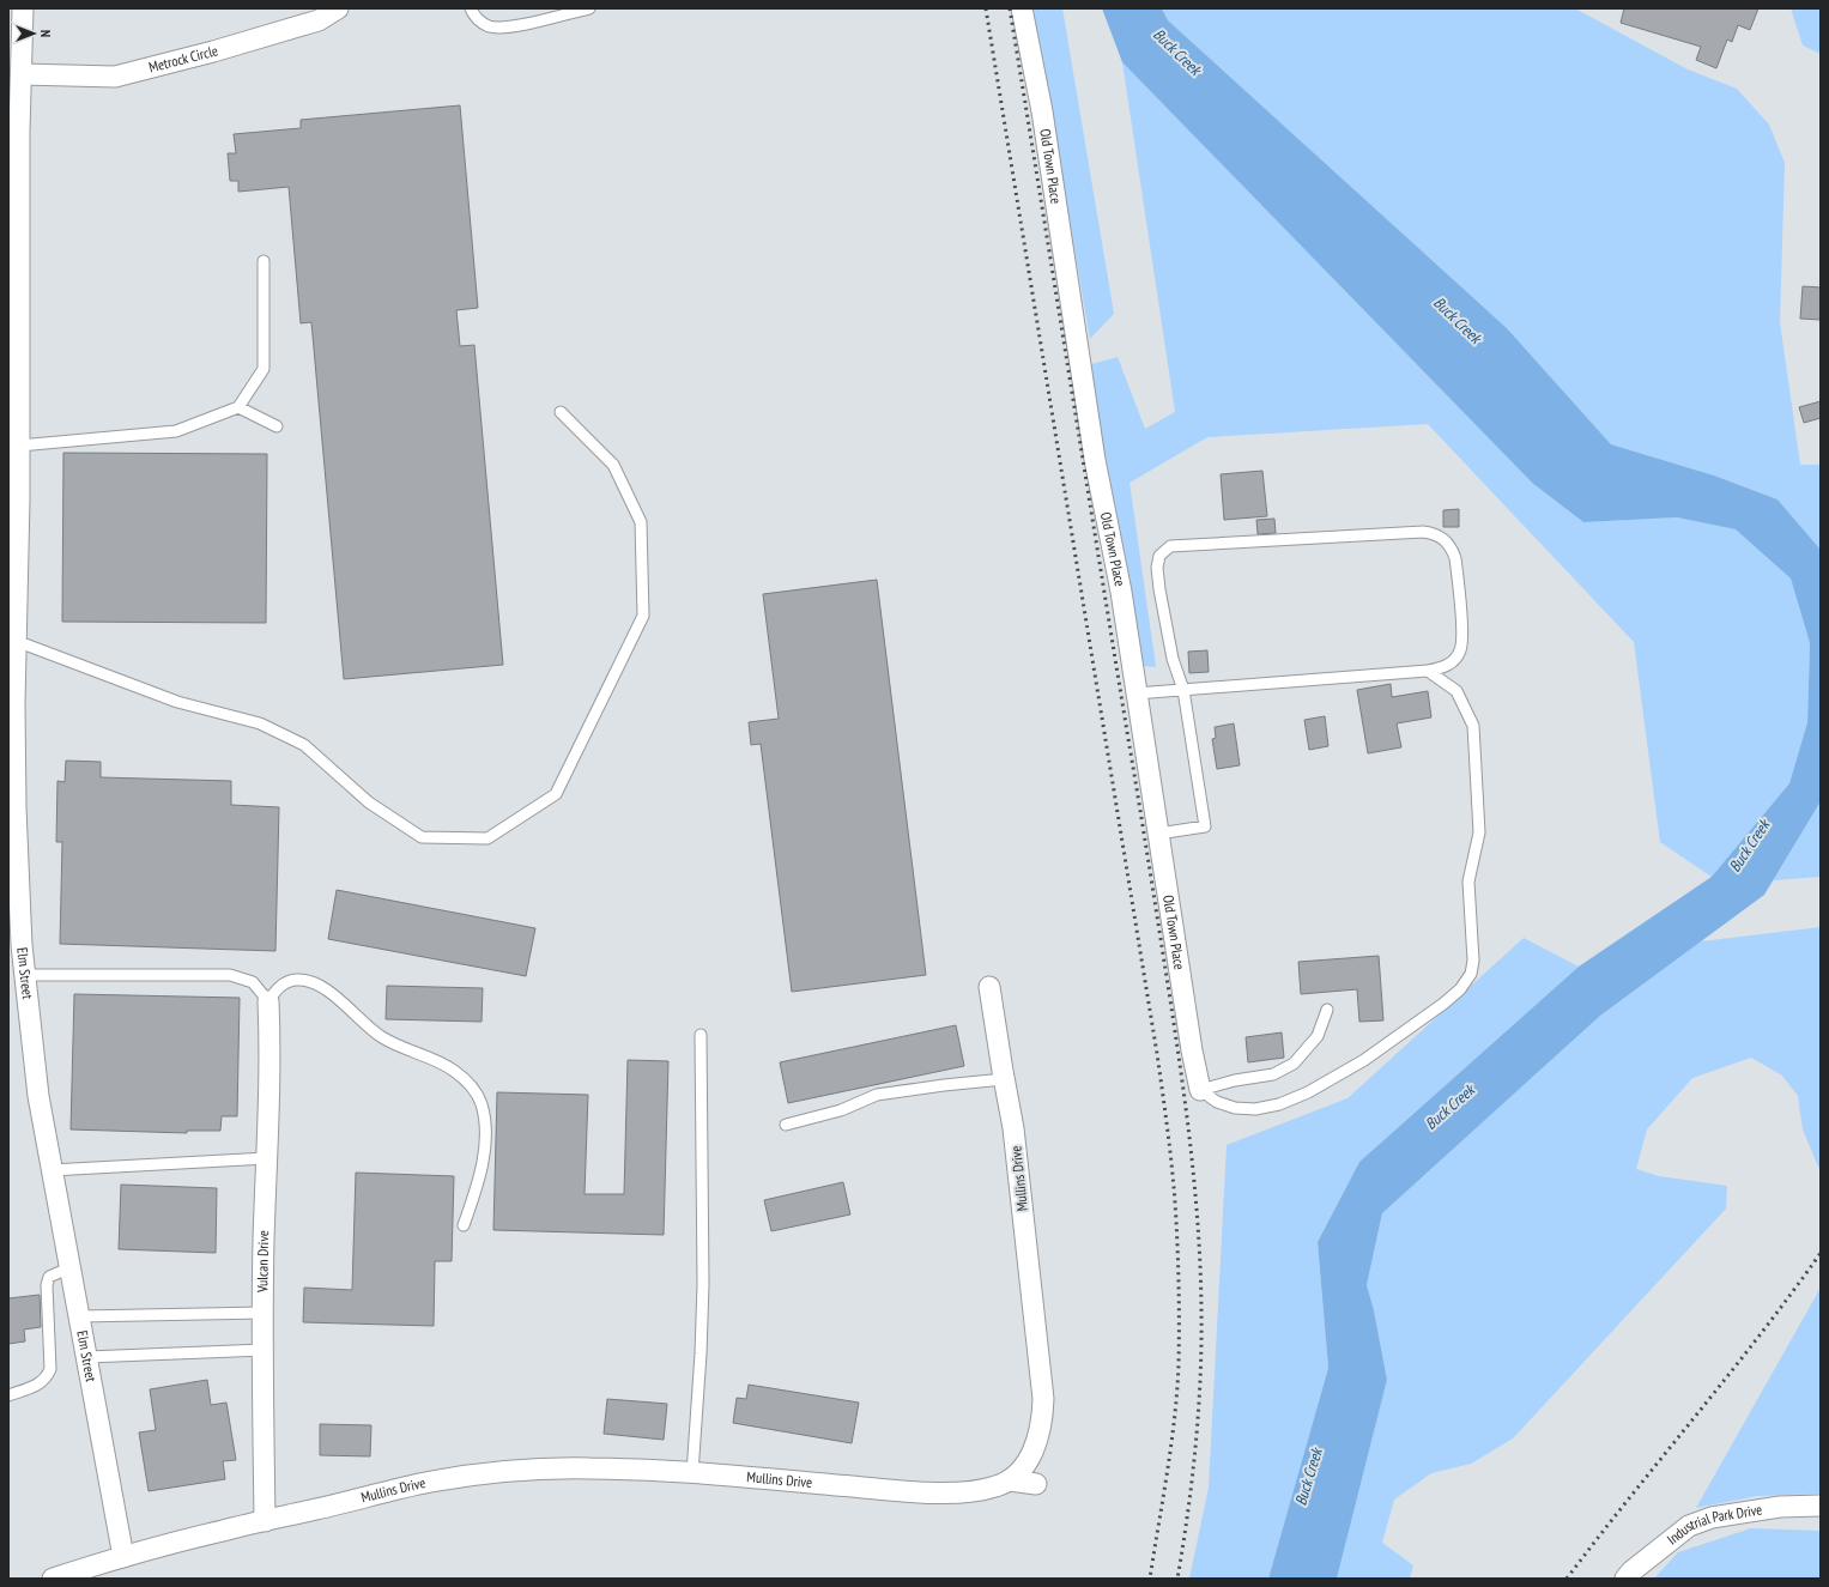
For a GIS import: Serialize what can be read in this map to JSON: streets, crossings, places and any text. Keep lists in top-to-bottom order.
{
  "streets": {
    "street": [
      "Metrock Circle",
      "Old Town Place",
      "Elm Street",
      "Mullins Drive",
      "Vulcan Drive",
      "Industrial Park Drive"
    ]
  },
  "crossings": [
    ["Metrock Circle", "Elm Street"],
    ["Elm Street", "Mullins Drive"],
    ["Mullins Drive", "Vulcan Drive"]
  ],
  "water": ["Buck Creek"],
  "north": "right"
}
